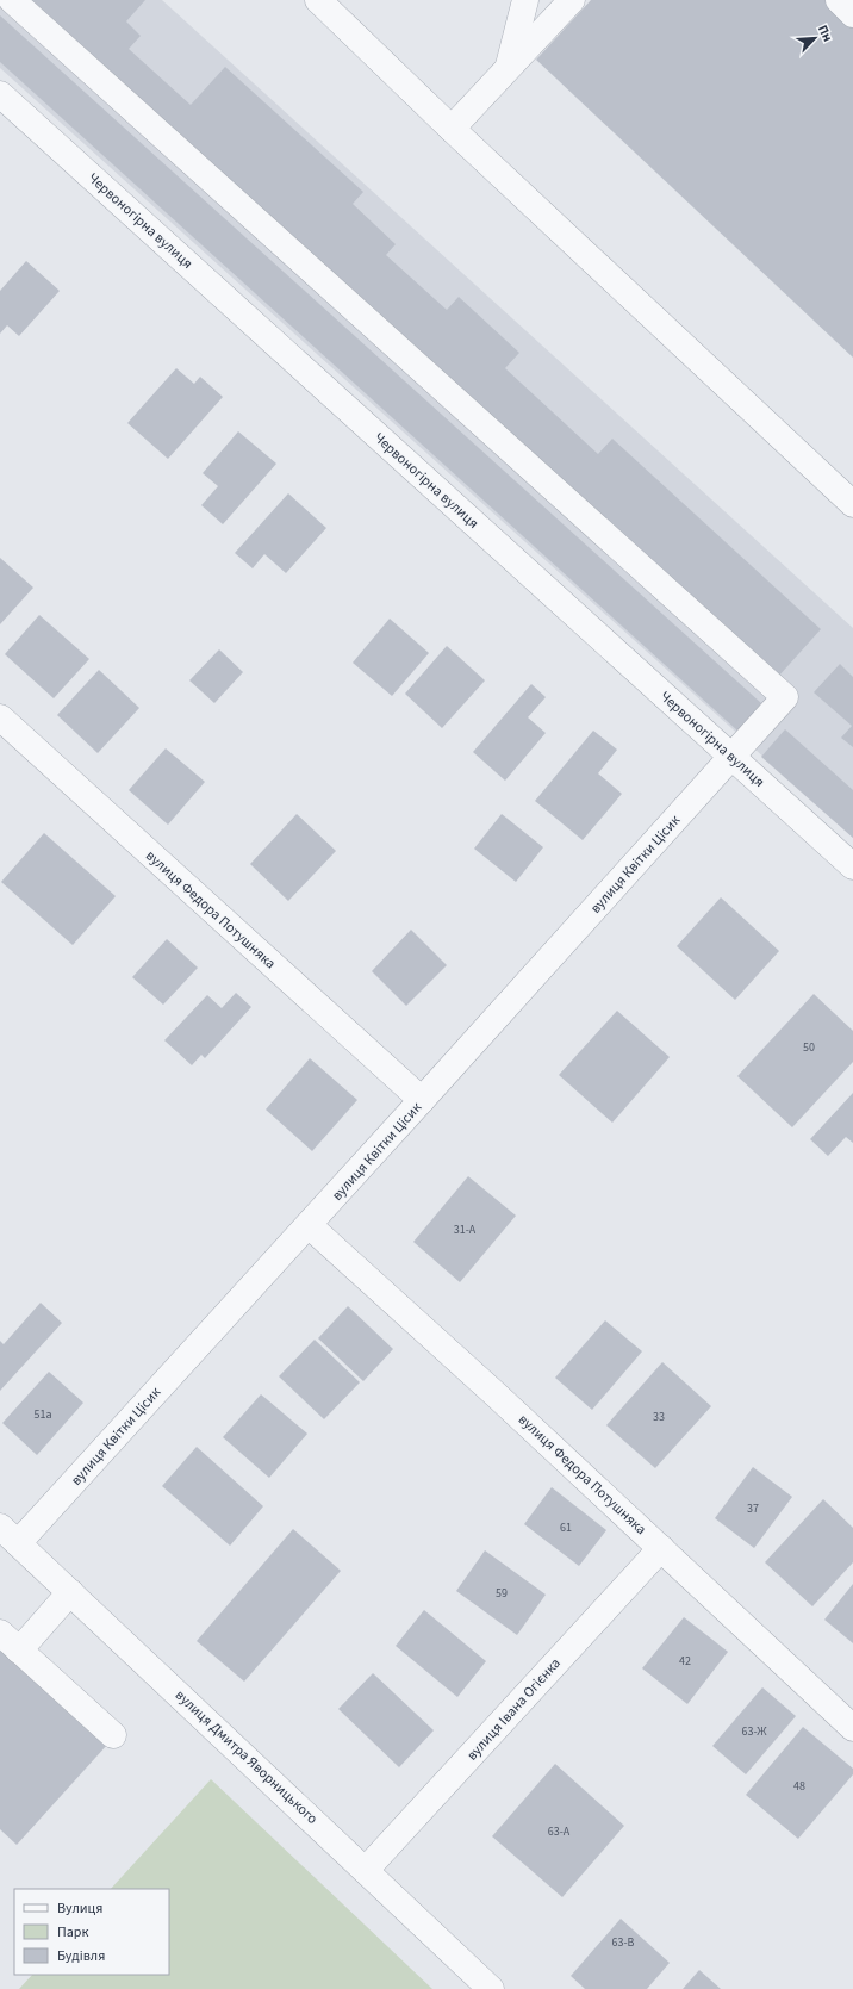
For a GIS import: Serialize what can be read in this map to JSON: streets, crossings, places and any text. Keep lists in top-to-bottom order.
{
  "streets": {
    "street": [
      "Червоногірна вулиця",
      "вулиця Квітки Цісик",
      "вулиця Федора Потушняка",
      "вулиця Івана Огієнка",
      "вулиця Дмитра Яворницького"
    ]
  },
  "crossings": [
    ["Червоногірна вулиця", "вулиця Квітки Цісик"],
    ["вулиця Квітки Цісик", "вулиця Федора Потушняка"],
    ["вулиця Квітки Цісик", "вулиця Дмитра Яворницького"],
    ["вулиця Федора Потушняка", "вулиця Івана Огієнка"],
    ["вулиця Івана Огієнка", "вулиця Дмитра Яворницького"]
  ],
  "house_numbers": [
    "50",
    "31-А",
    "51а",
    "33",
    "37",
    "61",
    "59",
    "42",
    "63-Ж",
    "48",
    "63-А",
    "63-В"
  ],
  "legend": ["Вулиця", "Парк", "Будівля"],
  "north": "top right"
}
